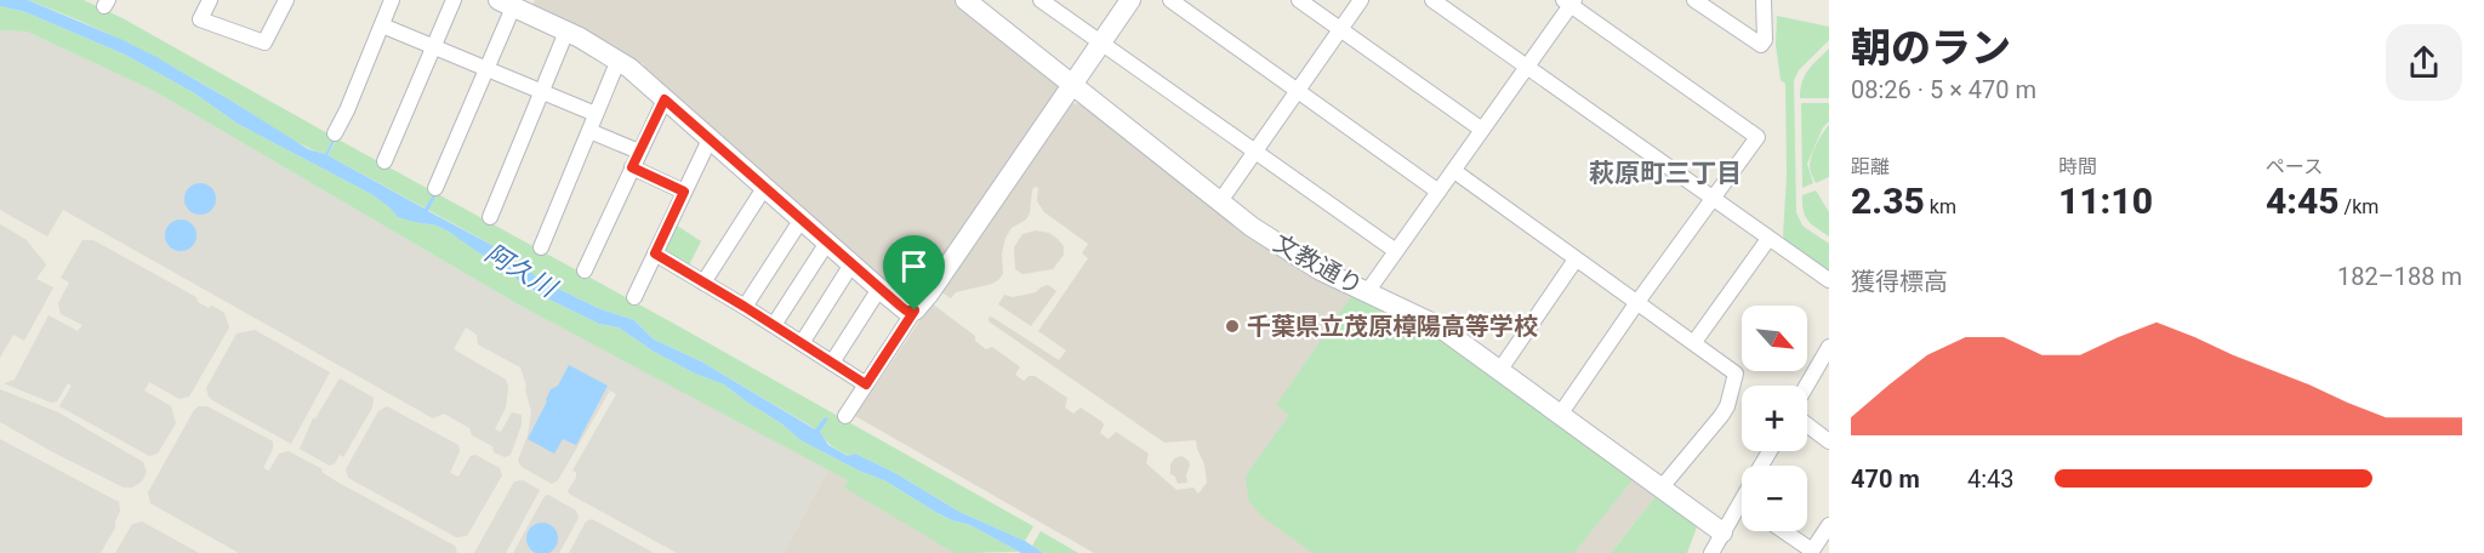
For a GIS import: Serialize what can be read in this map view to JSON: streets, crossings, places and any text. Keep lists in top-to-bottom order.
{
  "streets": {
    "street": ["文教通り"]
  },
  "districts": ["萩原町三丁目"],
  "water": ["阿久川"],
  "places": ["千葉県立茂原樟陽高等学校"],
  "north": "bottom right",
  "page": {
    "heading": ["朝のラン", "08:26 · 5 × 470 m"],
    "stats": [
      ["距離", "2.35 km"],
      ["時間", "11:10"],
      ["ペース", "4:45 /km"]
    ],
    "chart": ["獲得標高", "182–188 m"],
    "map_buttons": ["+", "−"],
    "list": [
      {
        "name": "470 m",
        "note": "4:43"
      }
    ]
  }
}
